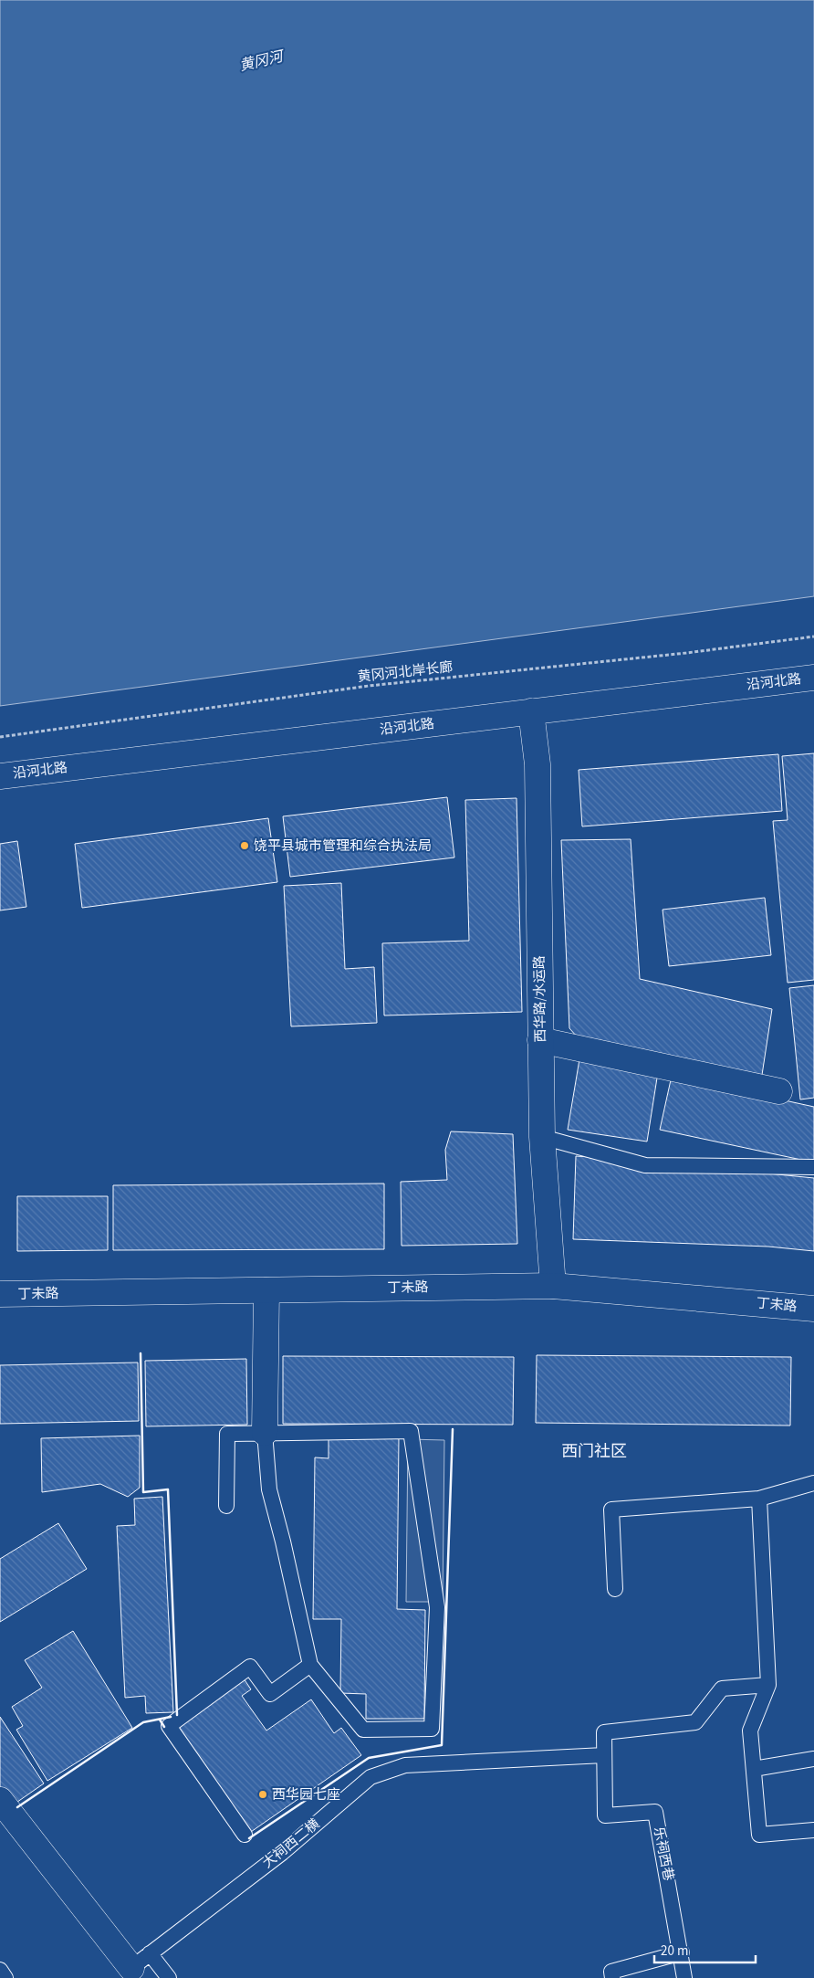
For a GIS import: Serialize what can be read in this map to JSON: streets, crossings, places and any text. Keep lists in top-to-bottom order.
{
  "streets": {
    "street": ["沿河北路", "西华路/水运路", "丁未路"],
    "lane": ["大祠西二横", "乐祠西巷"],
    "path": ["黄冈河北岸长廊"]
  },
  "crossings": [
    ["沿河北路", "西华路/水运路"],
    ["西华路/水运路", "丁未路"],
    ["大祠西二横", "乐祠西巷"]
  ],
  "districts": ["西门社区"],
  "water": ["黄冈河"],
  "places": ["饶平县城市管理和综合执法局", "西华园七座"],
  "scale_bar": "20 m"
}
